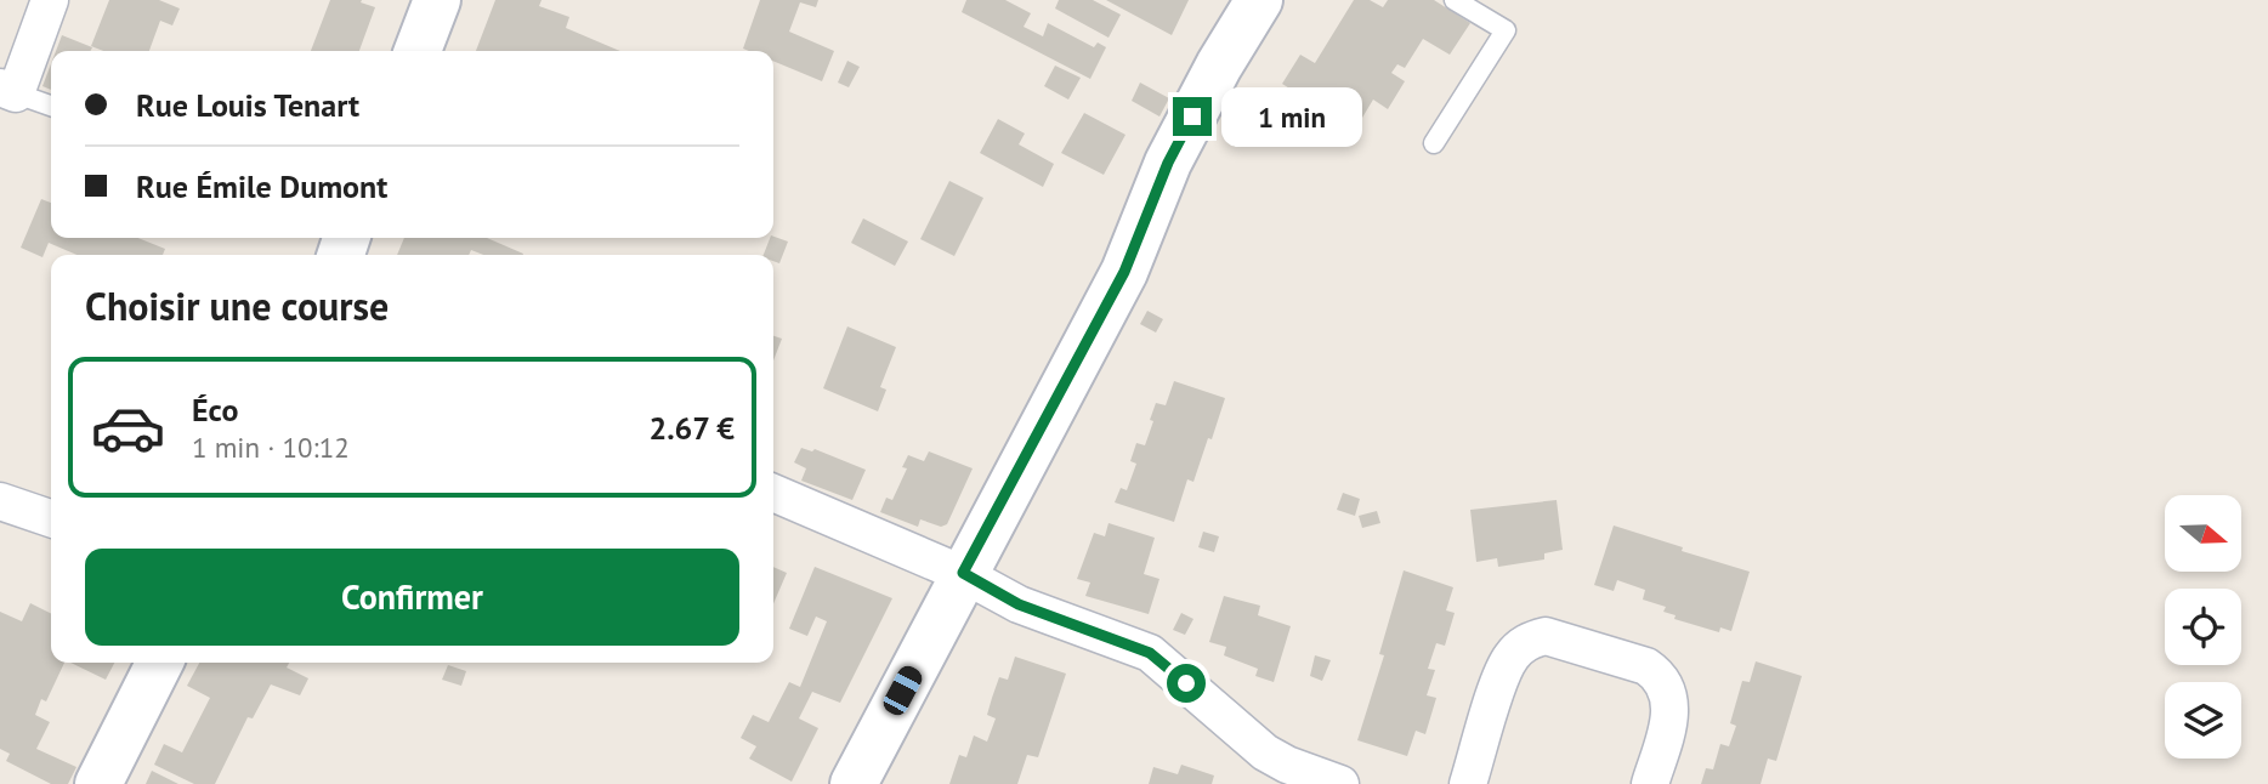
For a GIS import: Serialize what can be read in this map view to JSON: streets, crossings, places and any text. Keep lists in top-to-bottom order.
{
  "north": "right",
  "page": {
    "banner": ["Rue Louis Tenart", "Rue Émile Dumont"],
    "bubble": "1 min",
    "heading": "Choisir une course",
    "list": [
      {
        "name": "Éco",
        "note": "1 min · 10:12",
        "value": "2.67 €"
      }
    ],
    "buttons": "Confirmer"
  }
}
